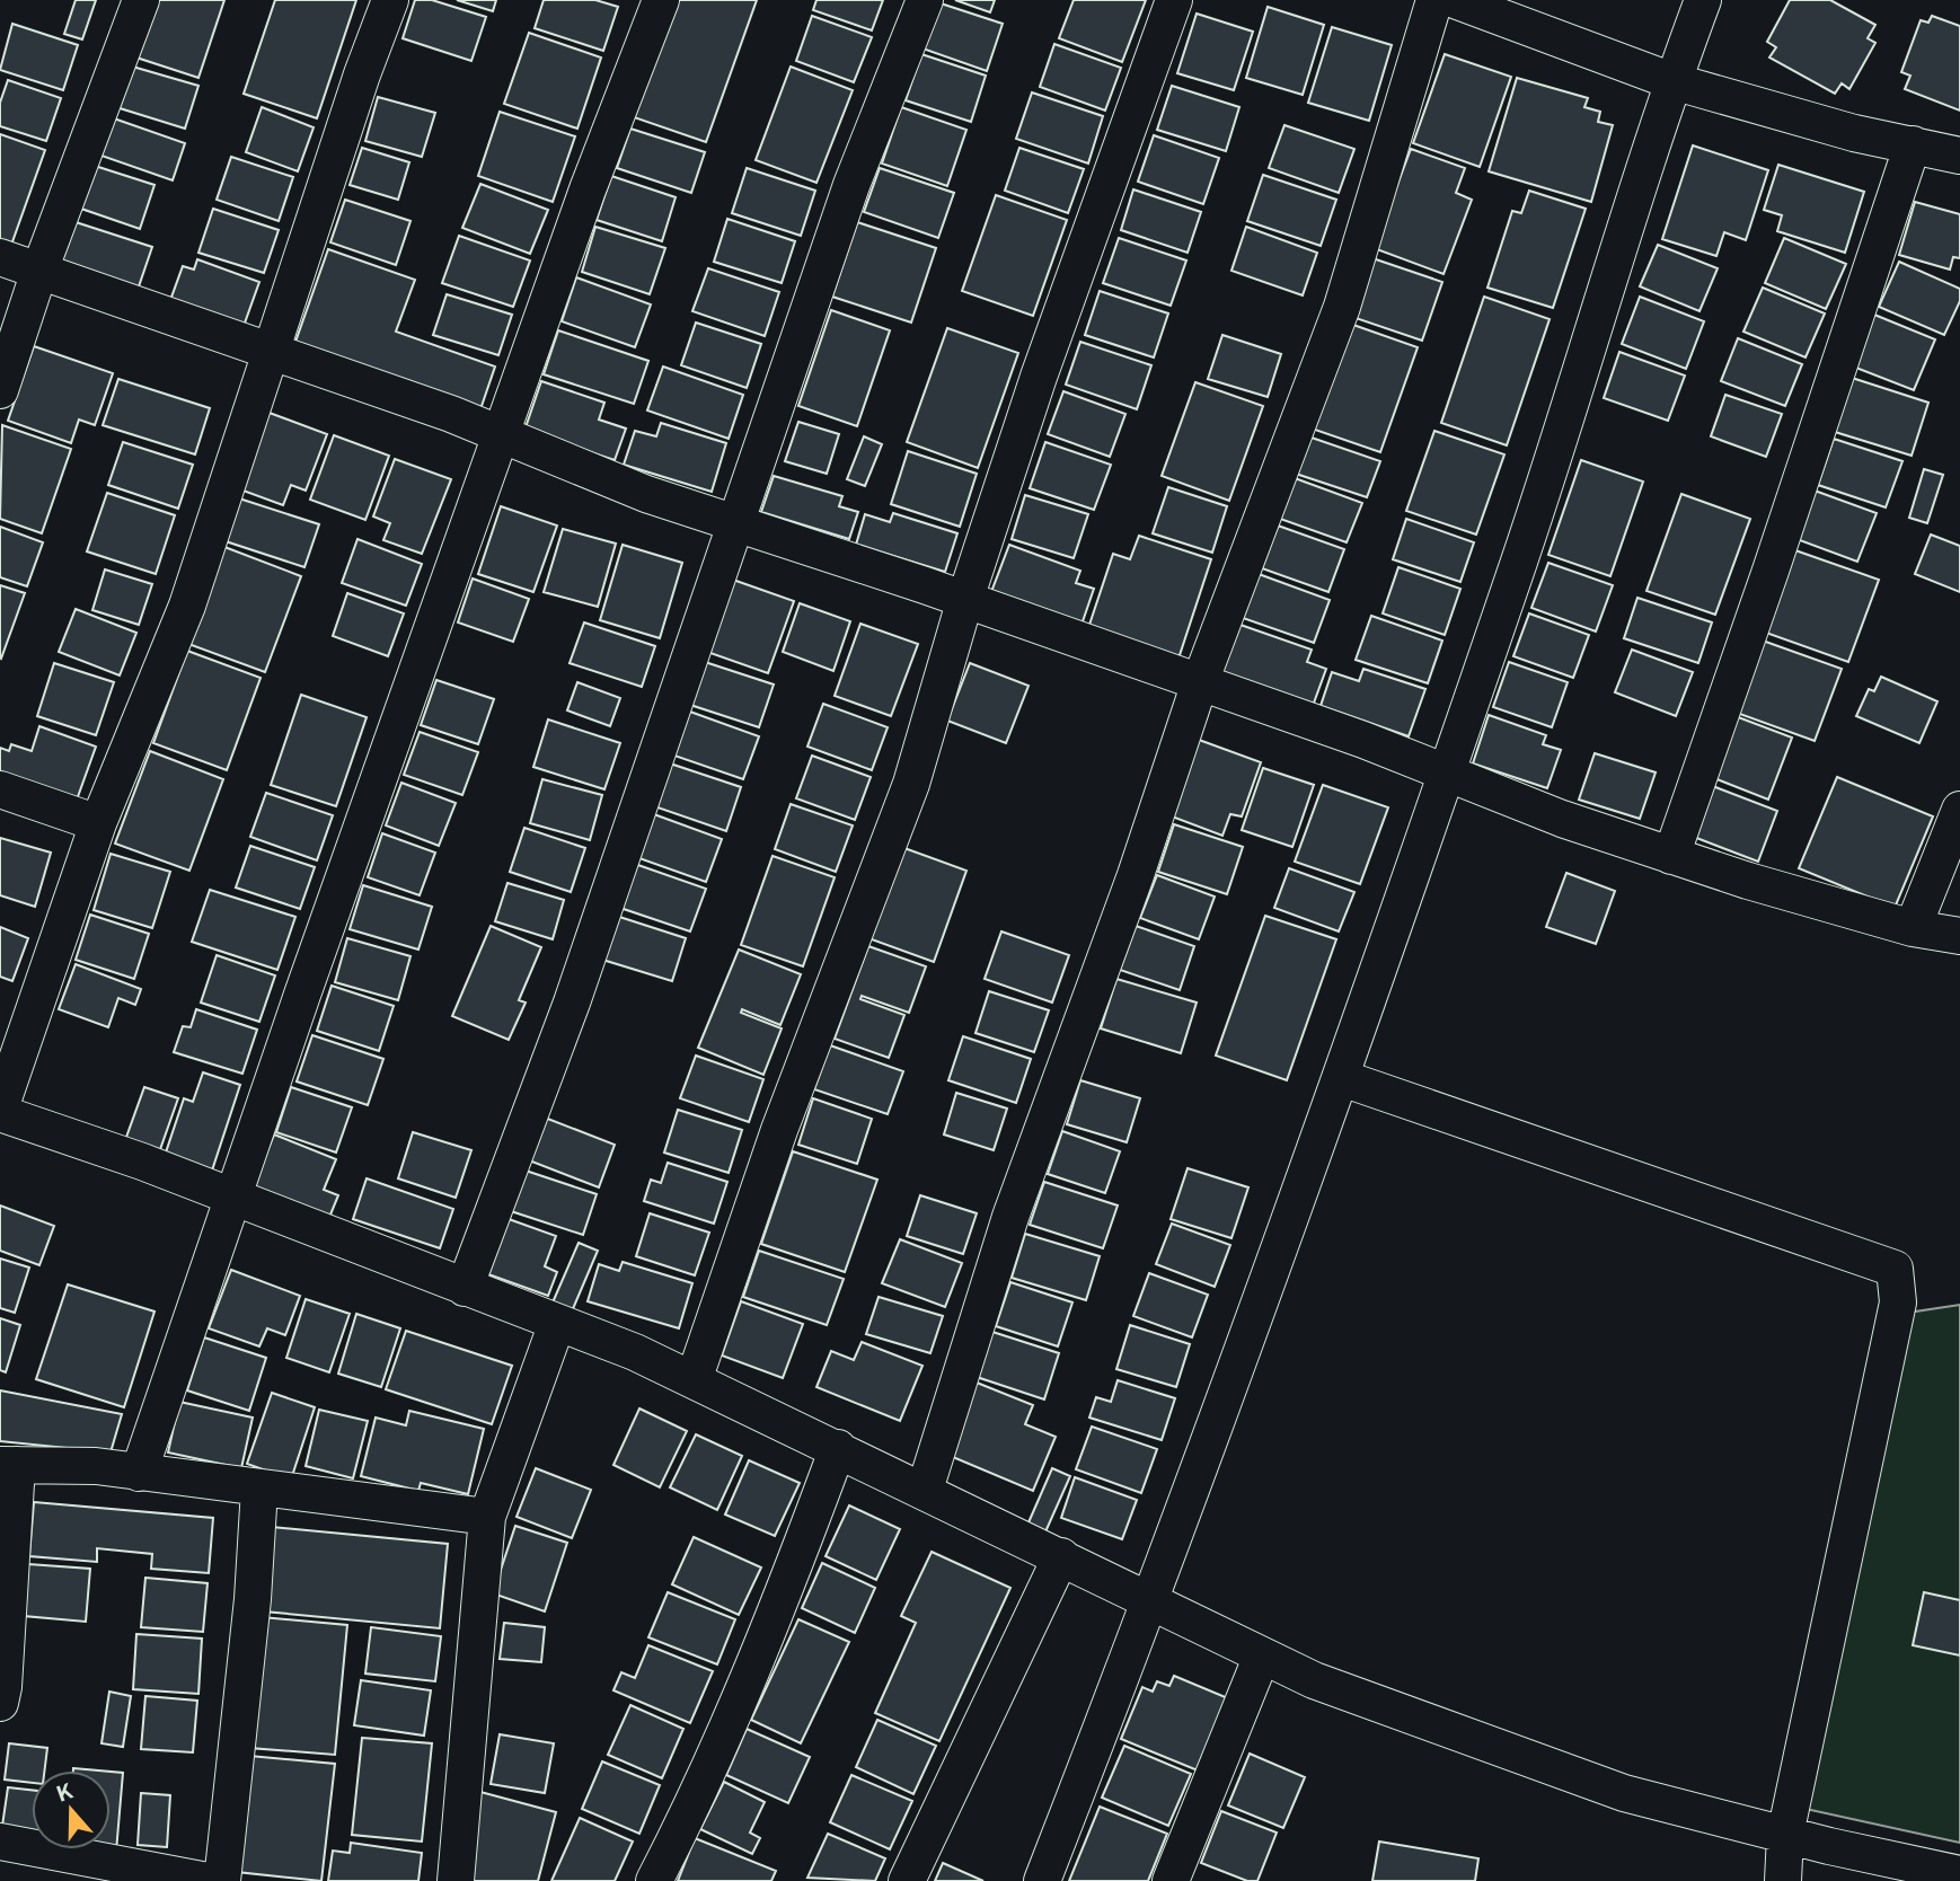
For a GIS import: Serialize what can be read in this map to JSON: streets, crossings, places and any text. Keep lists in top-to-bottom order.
{
  "north": "top"
}
